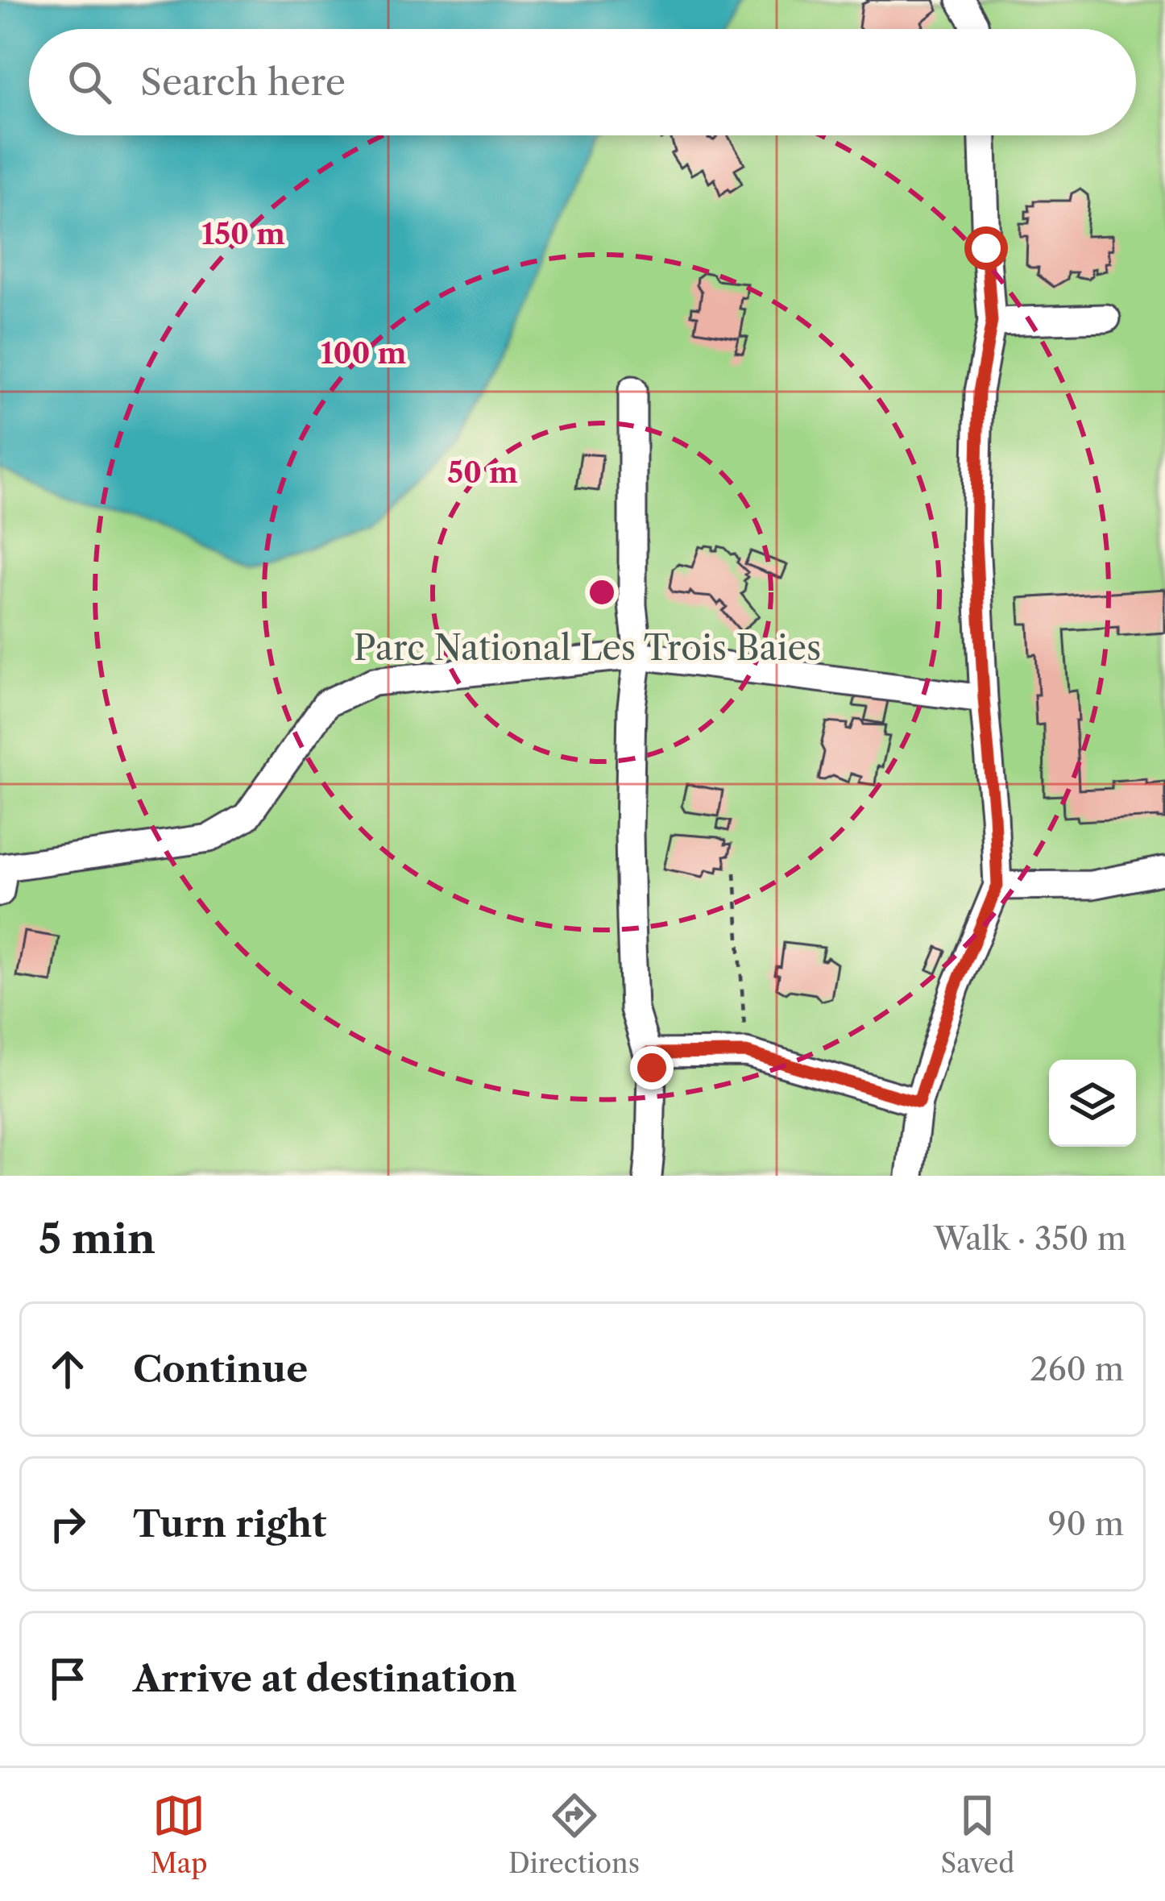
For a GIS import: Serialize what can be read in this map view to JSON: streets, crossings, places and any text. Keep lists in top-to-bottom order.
{
  "parks": ["Parc National Les Trois Baies"],
  "page": {
    "search": "Search here",
    "heading": ["5 min", "Walk · 350 m"],
    "list": [
      ["Continue", "260 m"],
      ["Turn right", "90 m"],
      "Arrive at destination"
    ],
    "nav": ["Map", "Directions", "Saved"]
  },
  "rings": ["150 m", "100 m", "50 m"]
}
